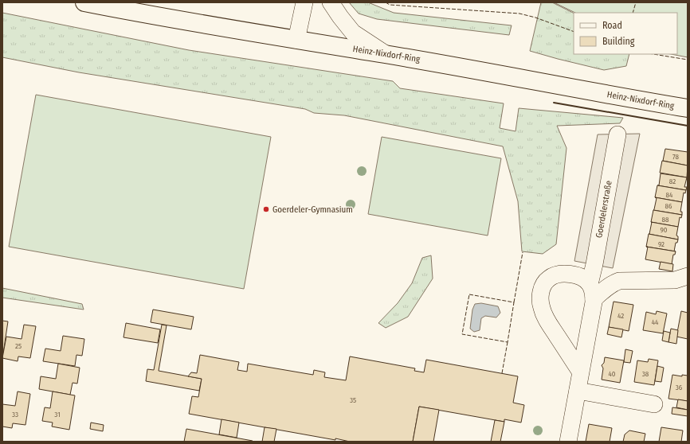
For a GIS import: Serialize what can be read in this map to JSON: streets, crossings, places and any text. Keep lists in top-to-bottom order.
{
  "streets": {
    "main road": ["Heinz-Nixdorf-Ring"],
    "street": ["Goerdelerstraße"]
  },
  "places": ["Goerdeler-Gymnasium"],
  "house_numbers": [
    "78",
    "82",
    "84",
    "86",
    "88",
    "90",
    "92",
    "42",
    "44",
    "25",
    "40",
    "38",
    "36",
    "35",
    "33",
    "31"
  ],
  "legend": ["Road", "Building"]
}
